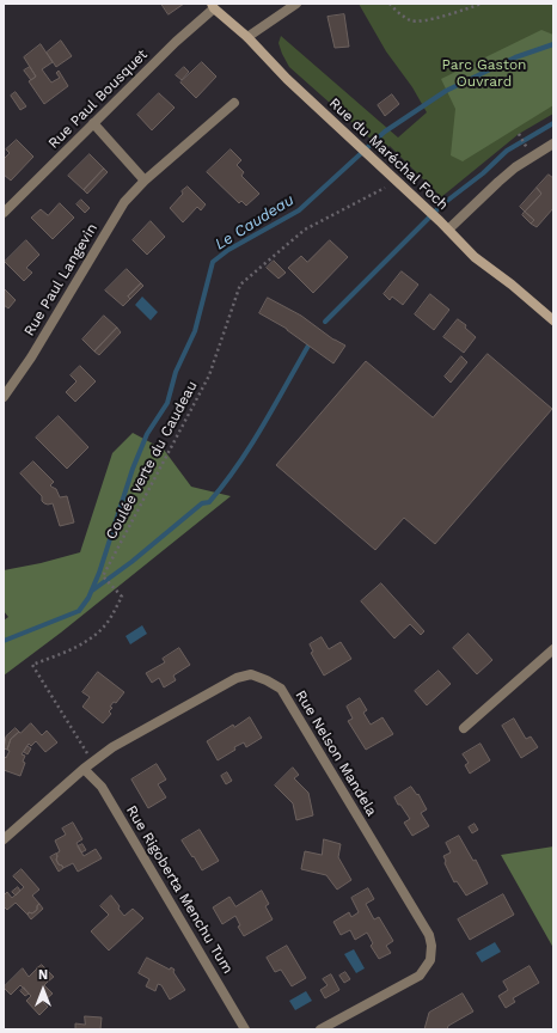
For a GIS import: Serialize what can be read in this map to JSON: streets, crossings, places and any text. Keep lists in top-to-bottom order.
{
  "streets": {
    "main road": ["Rue du Maréchal Foch"],
    "street": [
      "Rue Paul Bousquet",
      "Rue Paul Langevin",
      "Rue Nelson Mandela",
      "Rue Rigoberta Menchu Tum"
    ],
    "path": ["Coulée verte du Caudeau"]
  },
  "crossings": [
    ["Rue Paul Bousquet", "Rue du Maréchal Foch"],
    ["Rue du Maréchal Foch", "Coulée verte du Caudeau"],
    ["Coulée verte du Caudeau", "Rue Nelson Mandela"],
    ["Rue Nelson Mandela", "Rue Rigoberta Menchu Tum"]
  ],
  "water": ["Le Caudeau"],
  "parks": ["Parc Gaston Ouvrard"],
  "north": "top"
}
